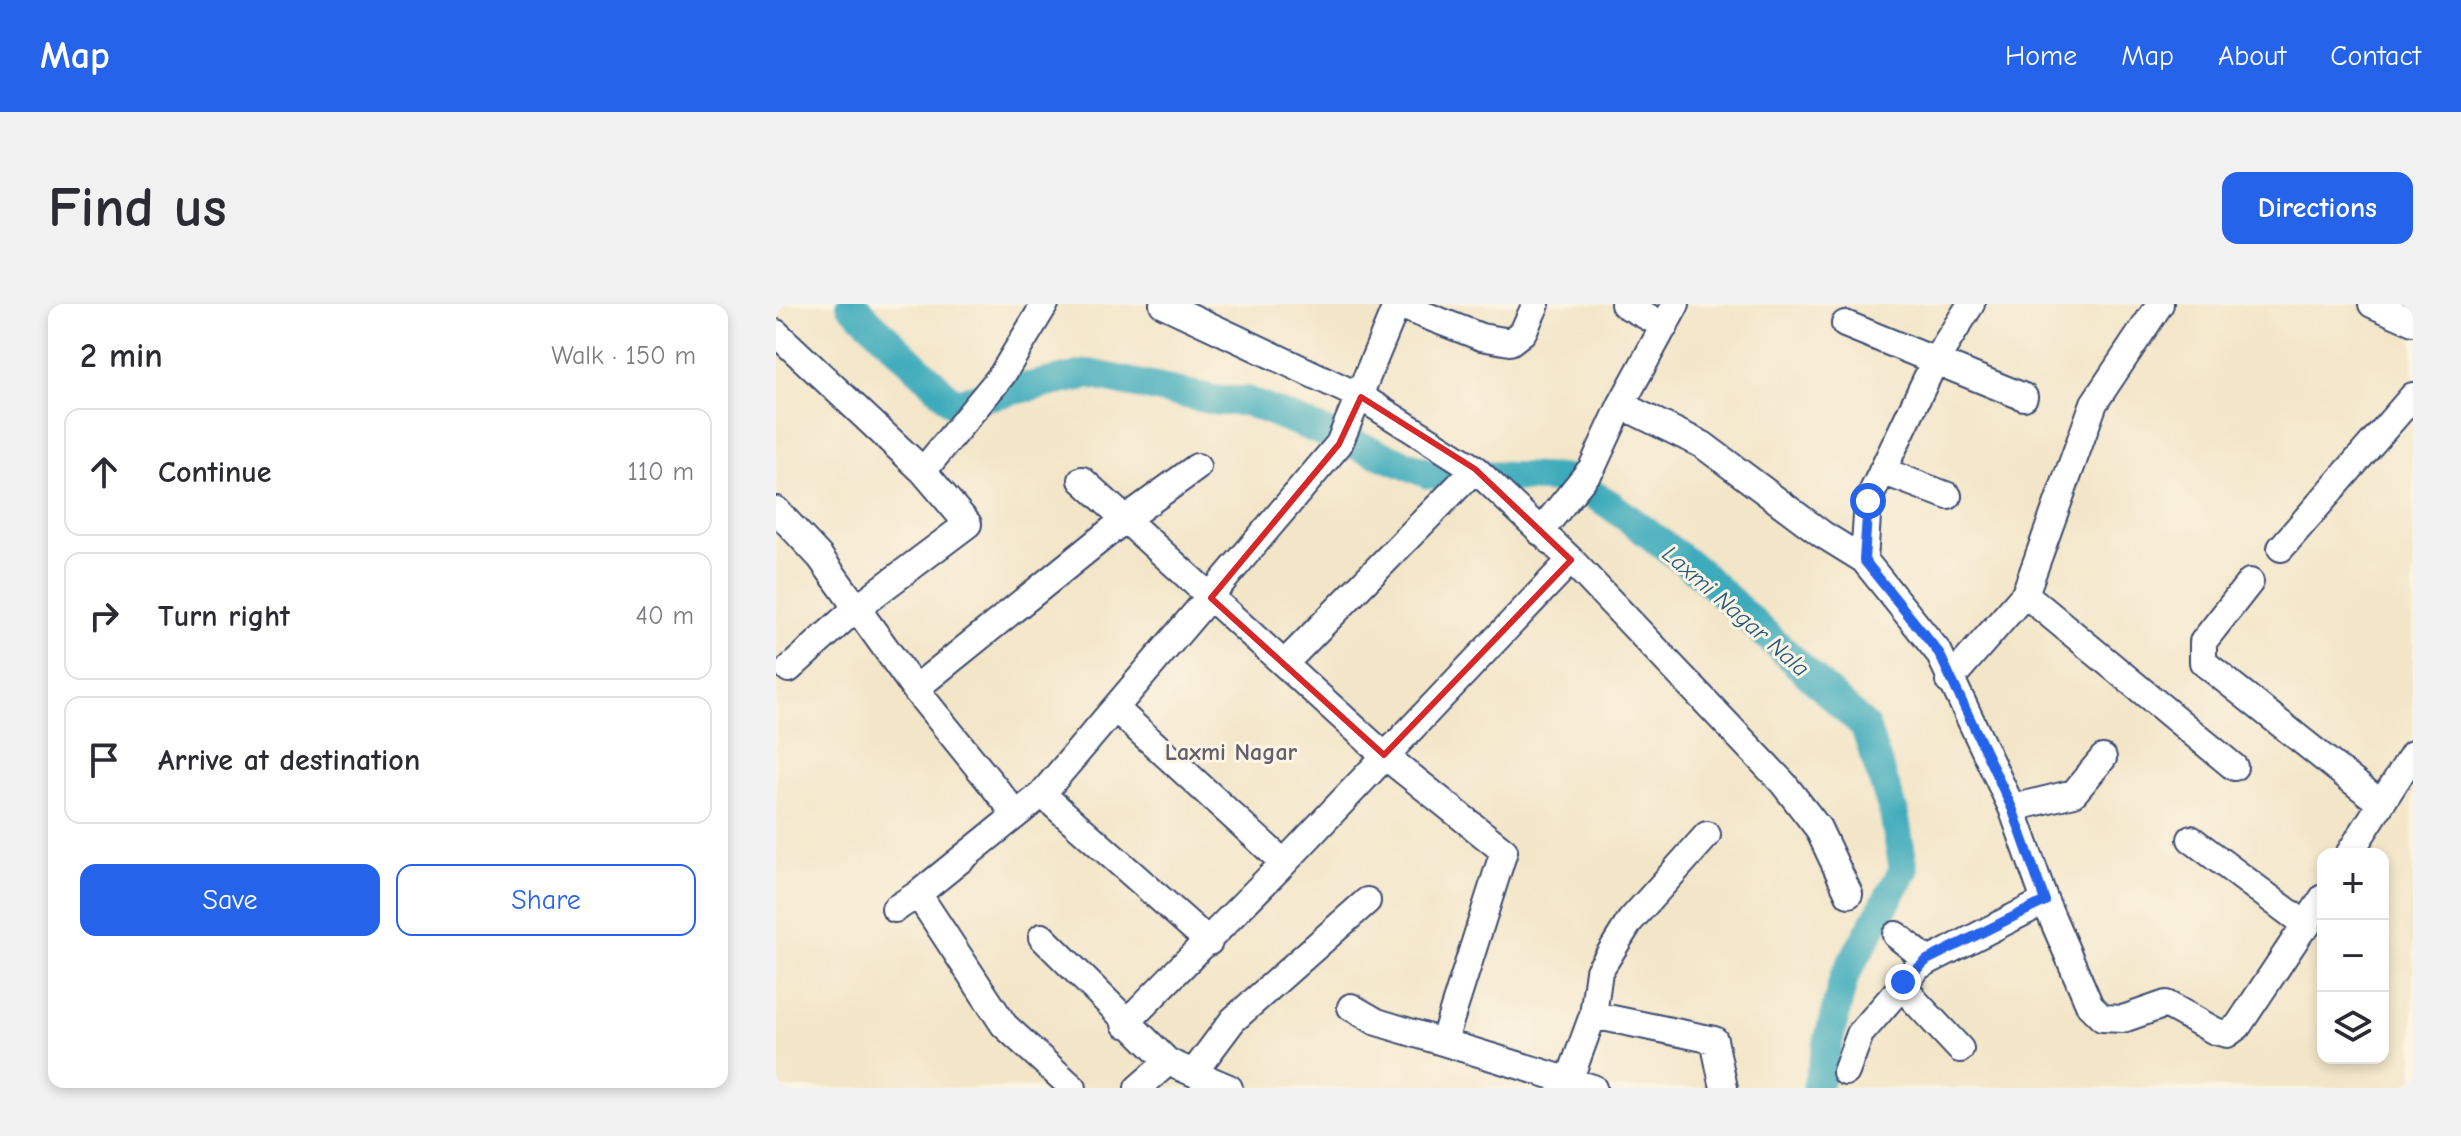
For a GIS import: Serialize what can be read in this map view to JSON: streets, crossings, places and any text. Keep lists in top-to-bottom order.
{
  "districts": ["Laxmi Nagar"],
  "water": ["Laxmi Nagar Nala"],
  "page": {
    "header": "Map",
    "nav": [
      "Home",
      "Map",
      "About",
      "Contact"
    ],
    "buttons": [
      "Directions",
      ["Save", "Share"]
    ],
    "title": "Find us",
    "heading": ["2 min", "Walk · 150 m"],
    "list": [
      ["Continue", "110 m"],
      ["Turn right", "40 m"],
      "Arrive at destination"
    ],
    "map_buttons": ["+", "−"]
  }
}
